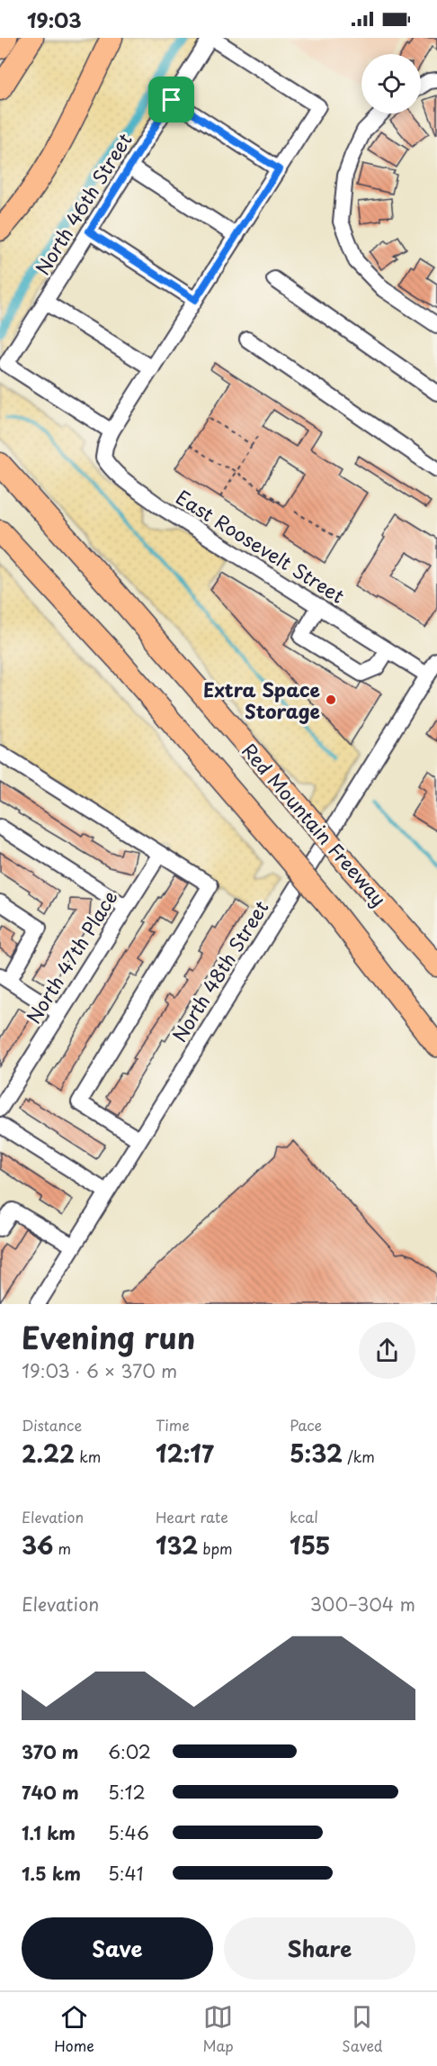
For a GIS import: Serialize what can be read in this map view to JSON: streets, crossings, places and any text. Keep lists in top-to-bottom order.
{
  "streets": {
    "highway": ["Red Mountain Freeway"],
    "street": [
      "North 46th Street",
      "East Roosevelt Street",
      "North 47th Place",
      "North 48th Street"
    ]
  },
  "crossings": [
    ["North 46th Street", "East Roosevelt Street"],
    ["East Roosevelt Street", "North 48th Street"]
  ],
  "places": ["Extra Space Storage"],
  "page": {
    "status": "19:03",
    "heading": ["Evening run", "19:03 · 6 × 370 m"],
    "stats": [
      ["Distance", "2.22 km"],
      ["Time", "12:17"],
      ["Pace", "5:32 /km"],
      ["Elevation", "36 m"],
      ["Heart rate", "132 bpm"],
      ["kcal", "155"]
    ],
    "chart": ["Elevation", "300–304 m"],
    "list": [
      {
        "name": "370 m",
        "note": "6:02"
      },
      {
        "name": "740 m",
        "note": "5:12"
      },
      {
        "name": "1.1 km",
        "note": "5:46"
      },
      {
        "name": "1.5 km",
        "note": "5:41"
      }
    ],
    "buttons": ["Save", "Share"],
    "tabs": ["Home", "Map", "Saved"]
  }
}
